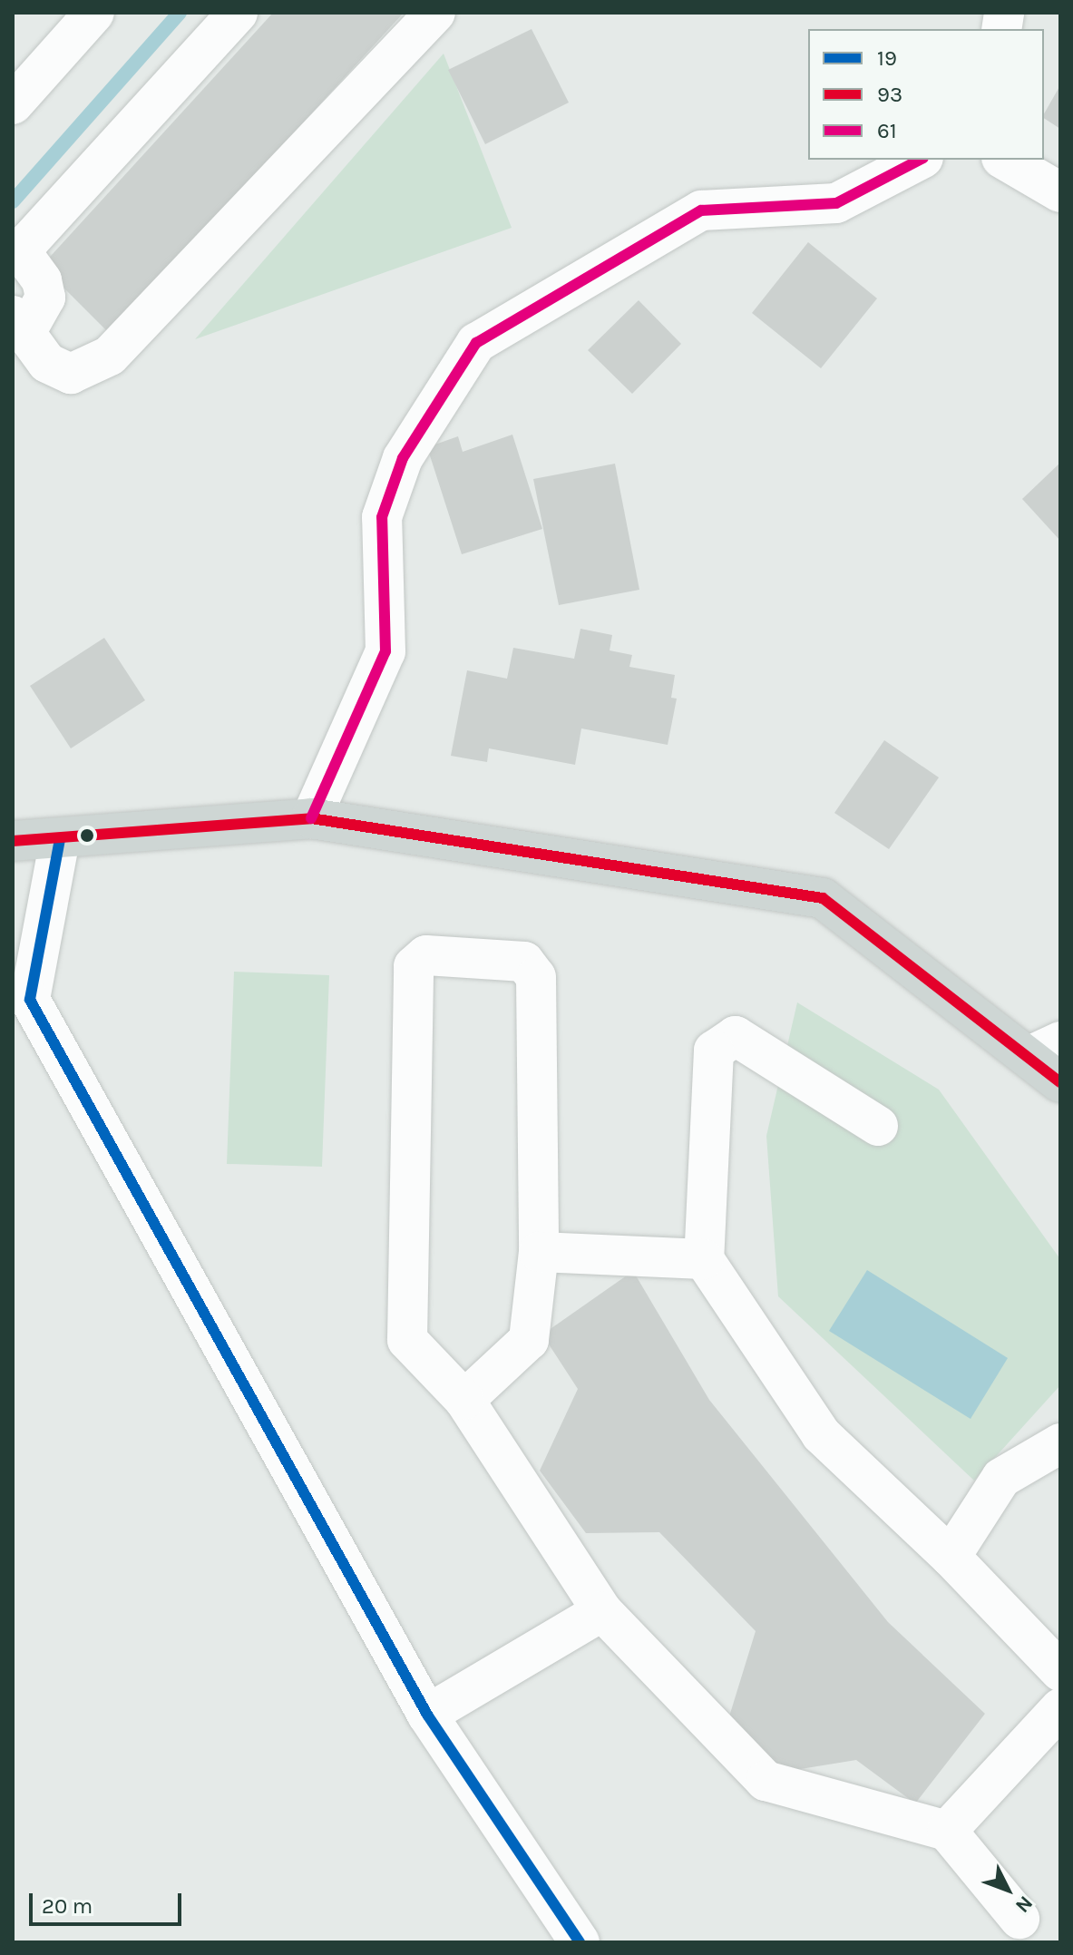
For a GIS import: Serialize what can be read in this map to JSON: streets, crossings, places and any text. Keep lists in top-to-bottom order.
{
  "lines": ["transit line 61", "transit line 93", "transit line 19"],
  "legend": ["19", "93", "61"],
  "scale_bar": "20 m",
  "north": "bottom right"
}
